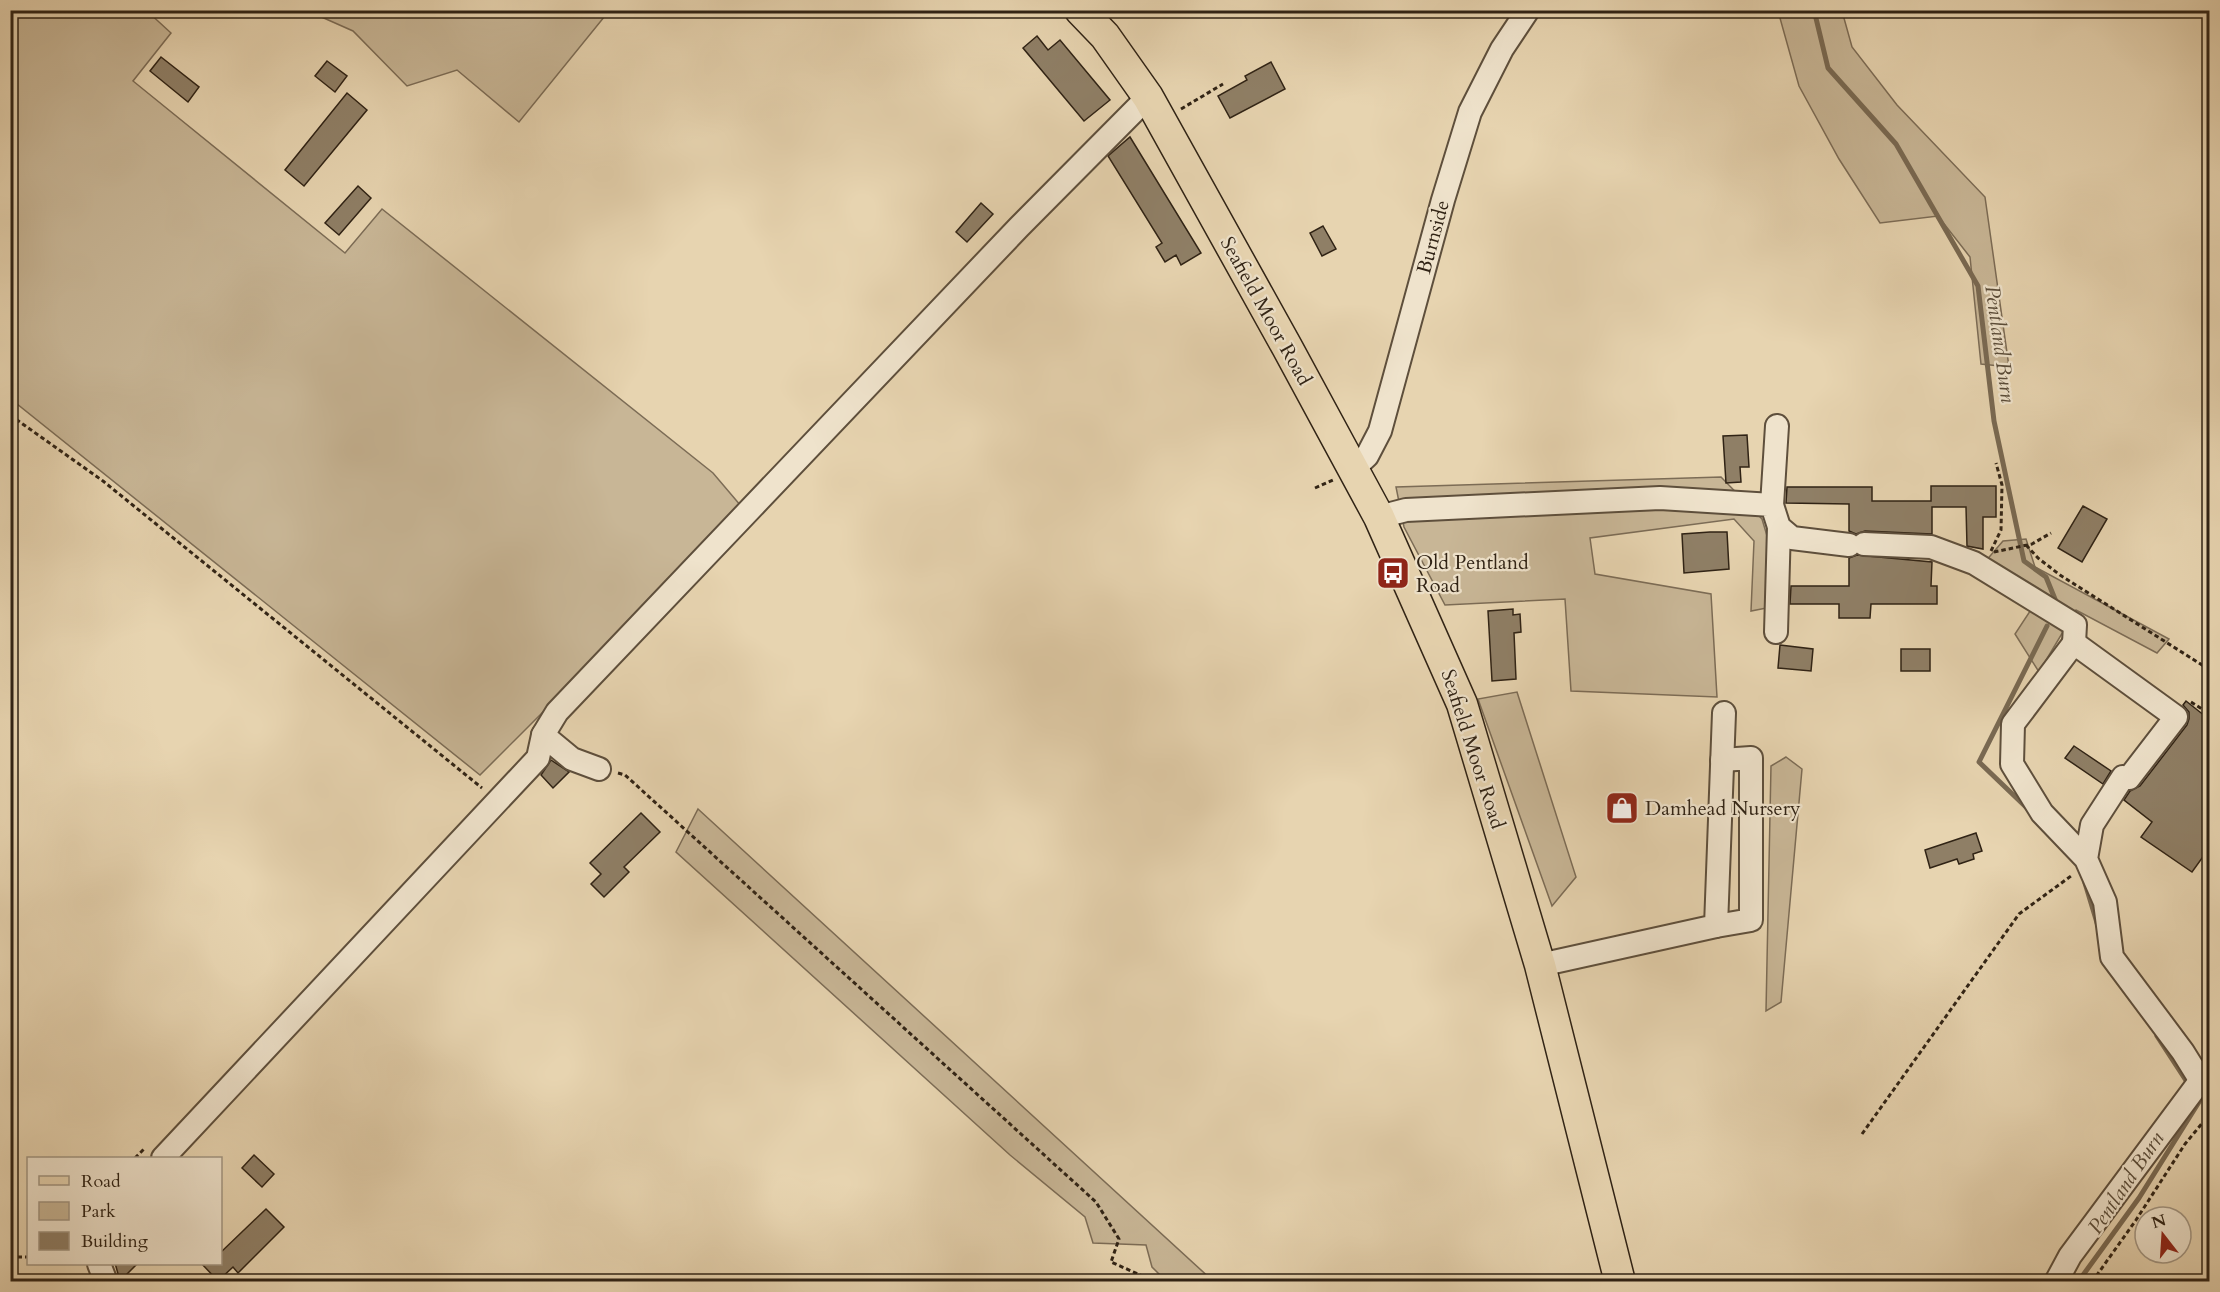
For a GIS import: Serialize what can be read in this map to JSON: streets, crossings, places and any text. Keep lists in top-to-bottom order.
{
  "streets": {
    "main road": ["Seafield Moor Road"],
    "street": ["Burnside"]
  },
  "crossings": [
    ["Burnside", "Seafield Moor Road"]
  ],
  "water": ["Pentland Burn"],
  "places": {
    "bus stop": ["Old Pentland Road"],
    "shop": ["Damhead Nursery"]
  },
  "legend": ["Road", "Park", "Building"],
  "north": "top"
}
